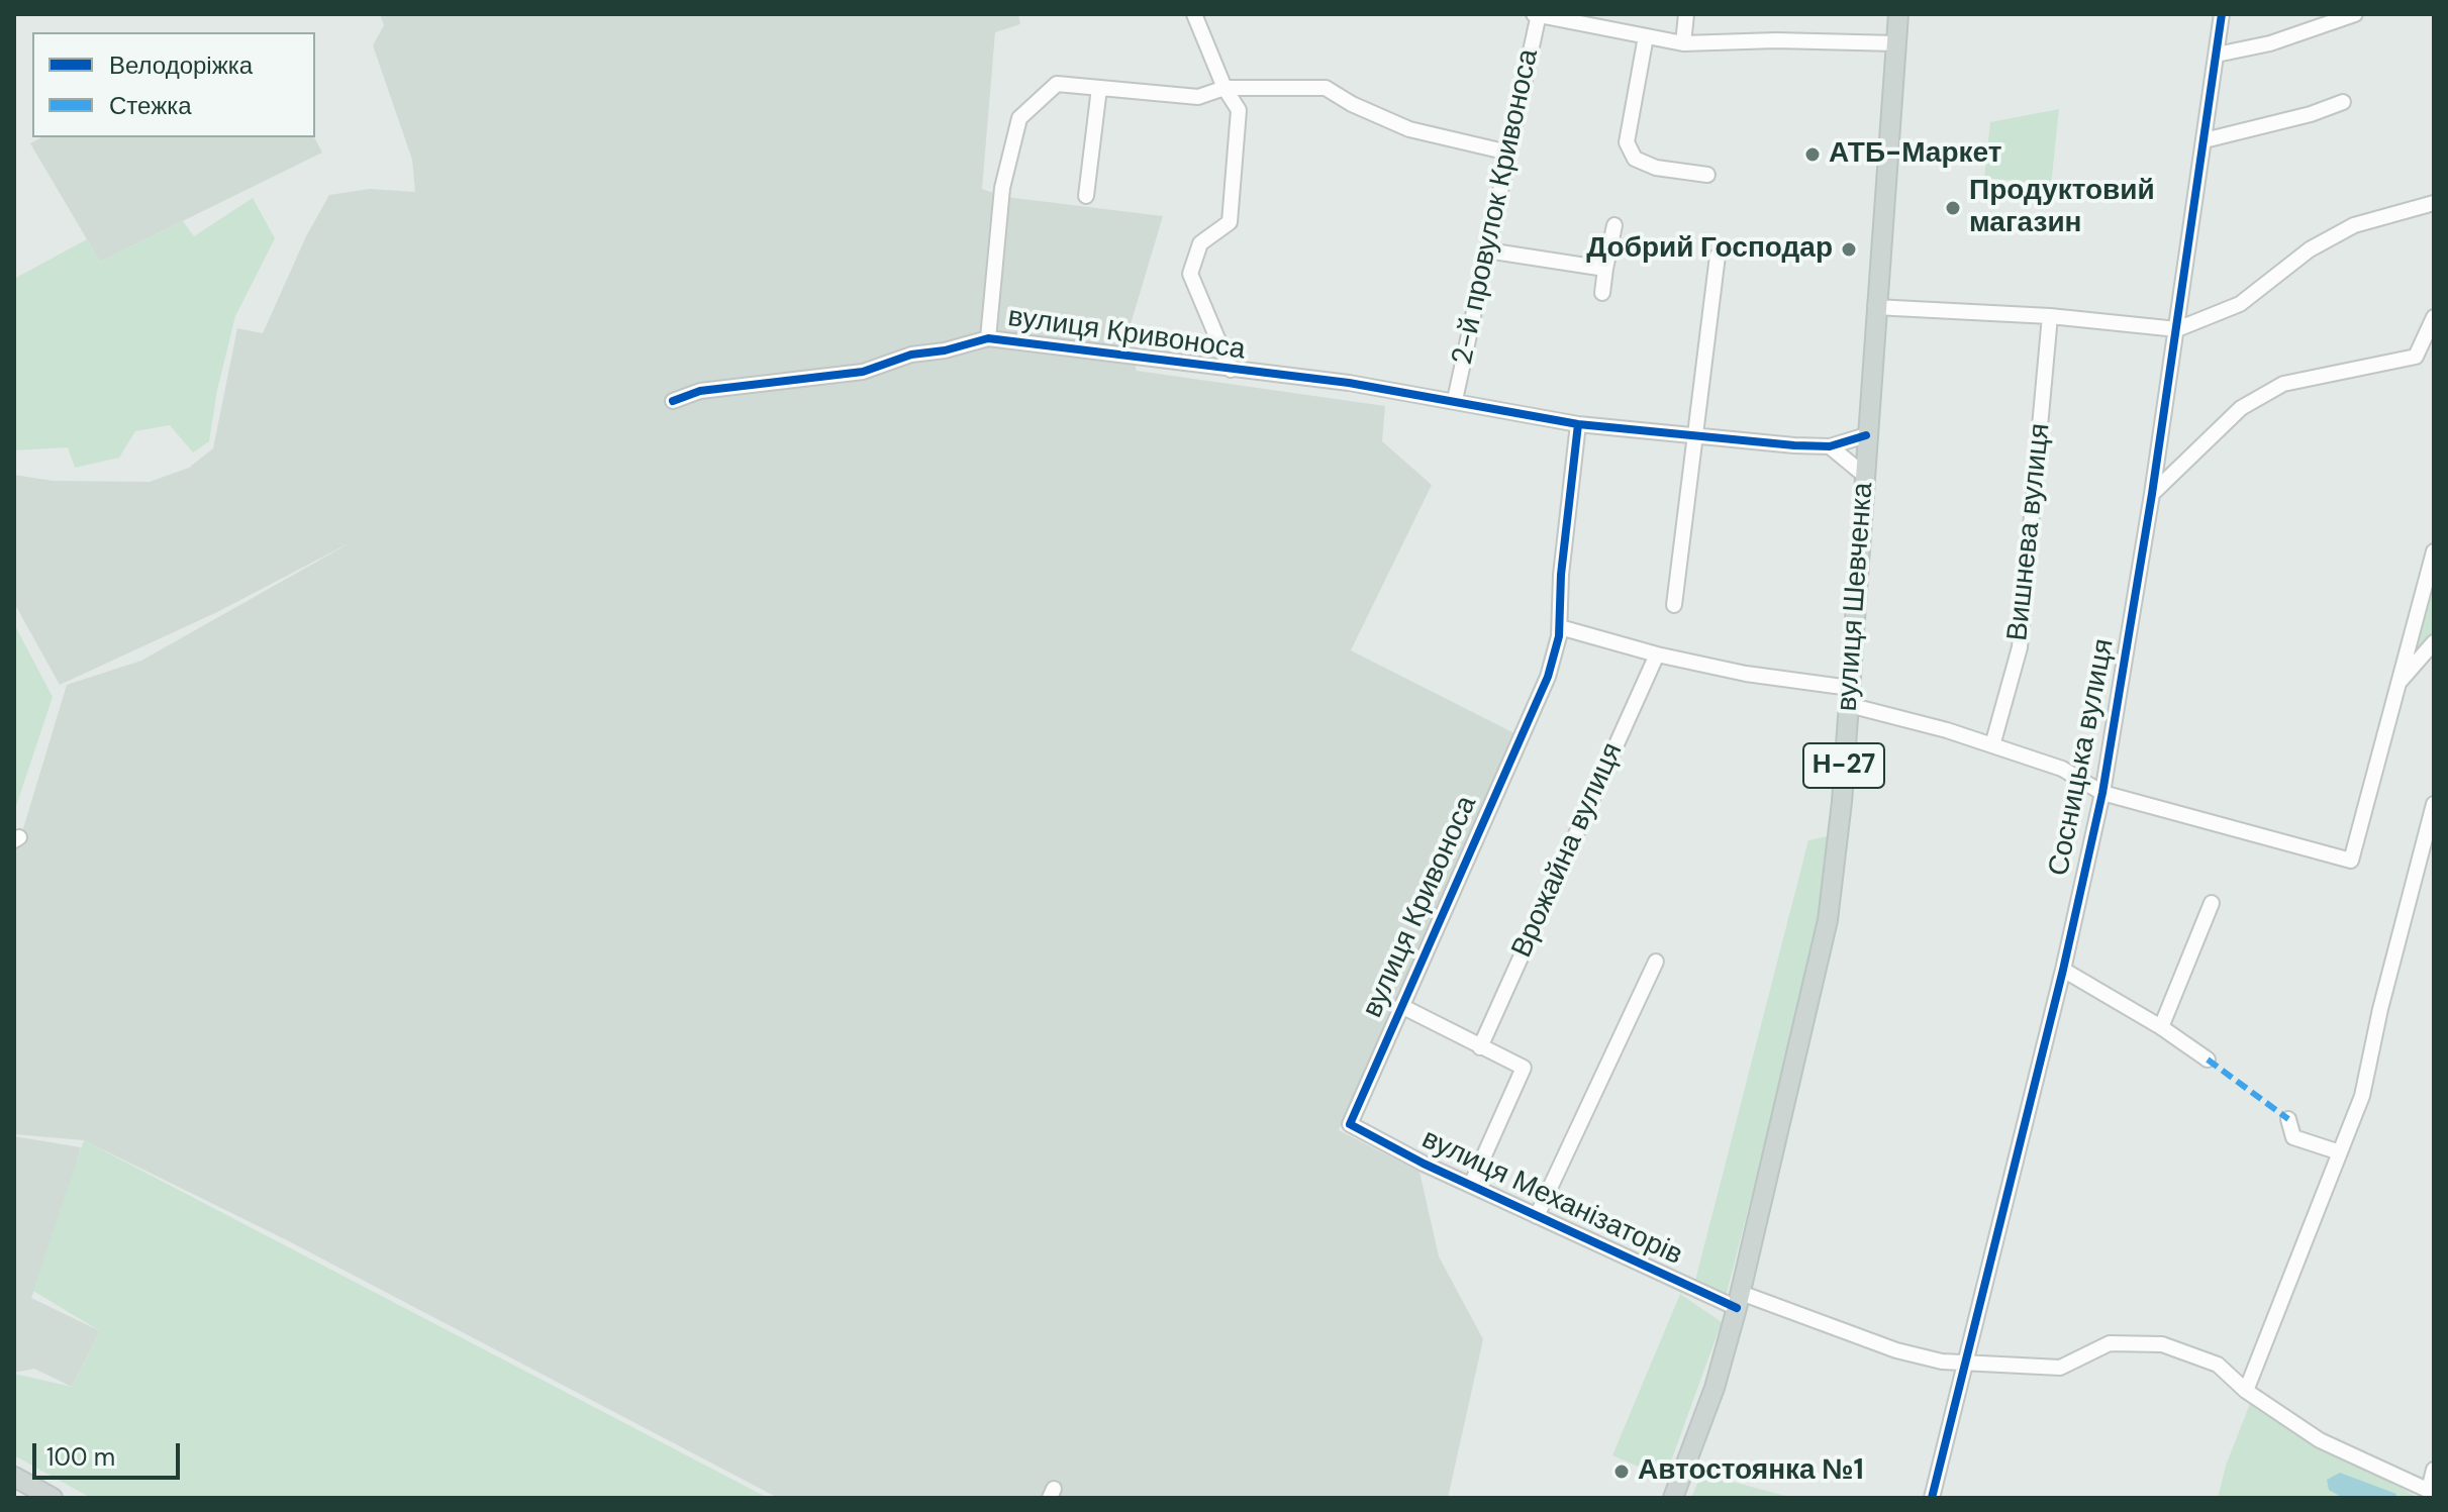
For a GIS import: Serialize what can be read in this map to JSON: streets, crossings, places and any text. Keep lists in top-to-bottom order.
{
  "streets": {
    "main road": ["вулиця Шевченка", "Н-27"],
    "street": [
      "2-й провулок Кривоноса",
      "вулиця Кривоноса",
      "Вишнева вулиця",
      "Сосницька вулиця",
      "Врожайна вулиця",
      "вулиця Механізаторів"
    ]
  },
  "crossings": [
    ["2-й провулок Кривоноса", "вулиця Кривоноса"],
    ["вулиця Кривоноса", "вулиця Шевченка"],
    ["вулиця Кривоноса", "вулиця Механізаторів"],
    ["вулиця Шевченка", "вулиця Механізаторів"],
    ["Сосницька вулиця", "вулиця Механізаторів"]
  ],
  "places": [
    "АТБ-Маркет",
    "Продуктовий магазин",
    "Добрий Господар",
    "Автостоянка №1"
  ],
  "legend": ["Велодоріжка", "Стежка"],
  "scale_bar": "100 m"
}
